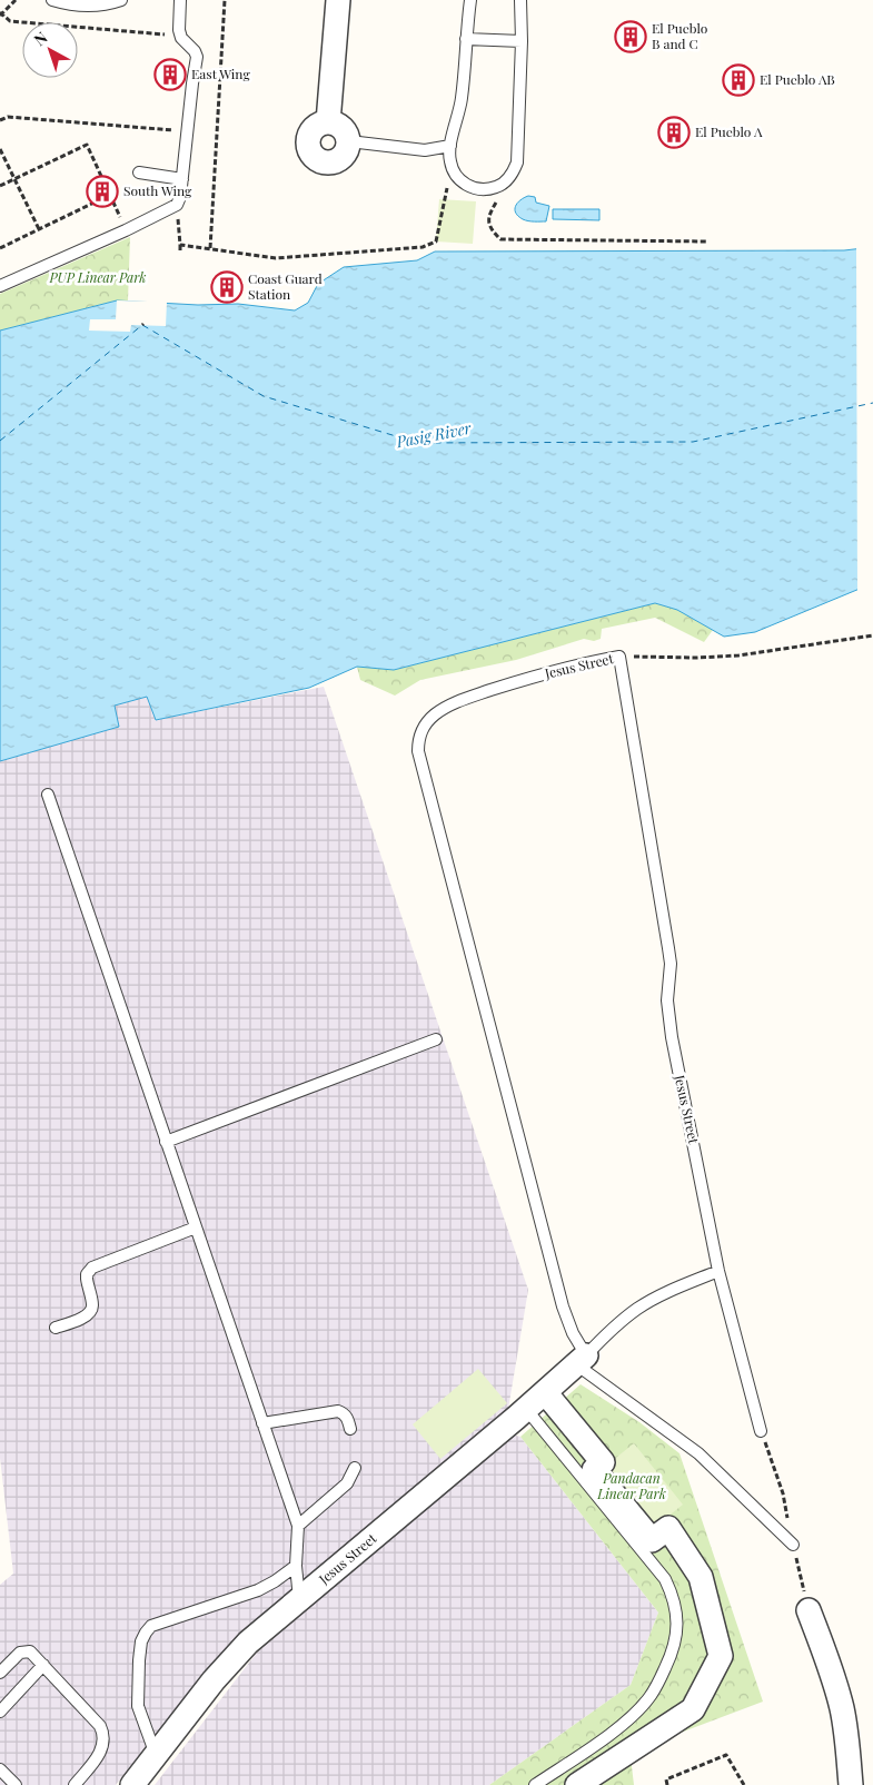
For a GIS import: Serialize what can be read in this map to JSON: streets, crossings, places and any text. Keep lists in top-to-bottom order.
{
  "streets": {
    "street": ["Jesus Street"]
  },
  "water": ["Pasig River"],
  "parks": ["PUP Linear Park", "Pandacan Linear Park"],
  "places": {
    "building": [
      "El Pueblo B and C",
      "East Wing",
      "El Pueblo AB",
      "El Pueblo A",
      "South Wing",
      "Coast Guard Station"
    ]
  },
  "north": "top left"
}
